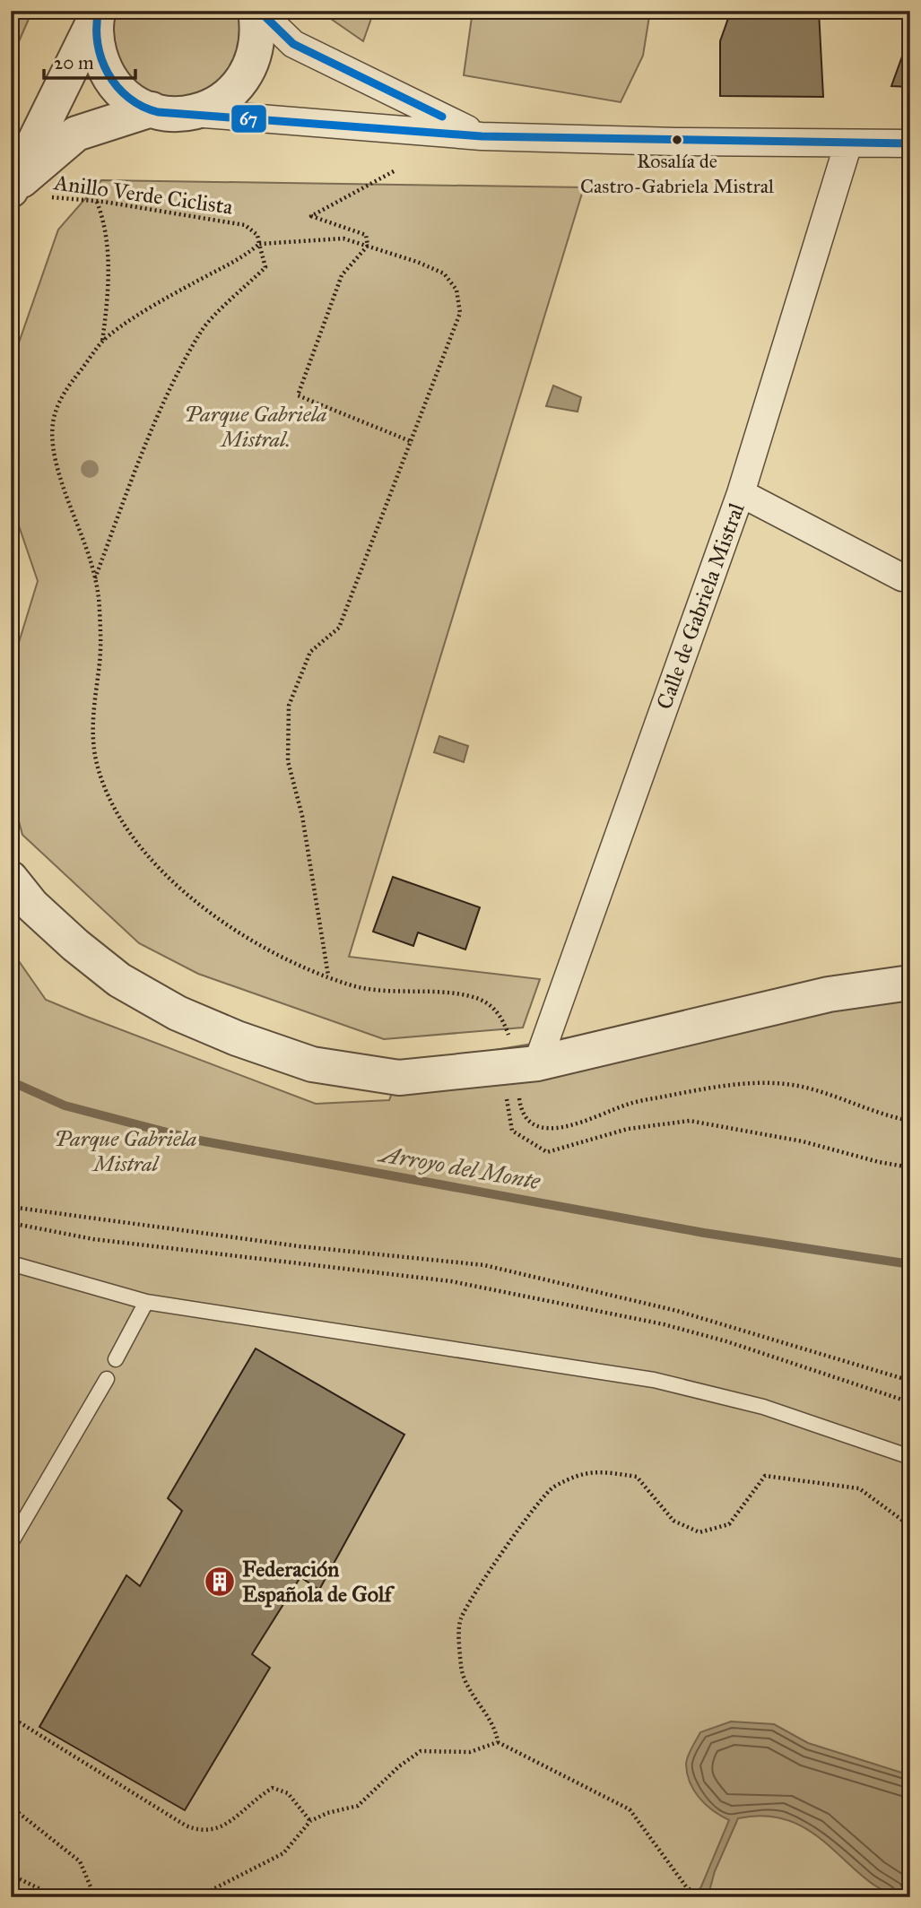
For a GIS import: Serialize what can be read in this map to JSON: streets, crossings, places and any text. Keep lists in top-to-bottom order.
{
  "streets": {
    "street": ["Calle de Gabriela Mistral"],
    "path": ["Anillo Verde Ciclista"]
  },
  "water": ["Arroyo del Monte"],
  "parks": ["Parque Gabriela Mistral.", "Parque Gabriela Mistral"],
  "places": {
    "other": ["Rosalía de Castro-Gabriela Mistral"],
    "building": ["Federación Española de Golf"]
  },
  "lines": ["transit line 67"],
  "scale_bar": "20 m"
}
